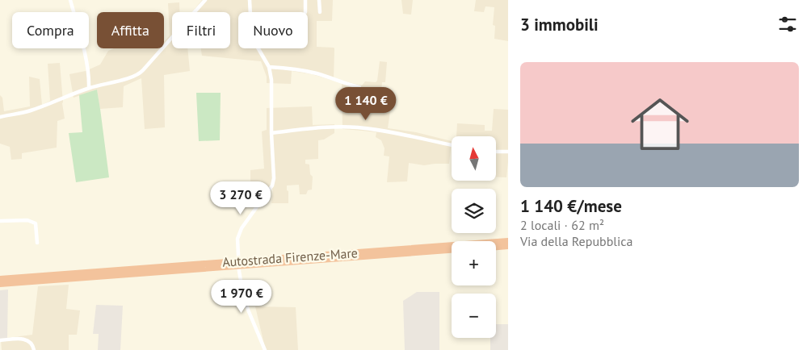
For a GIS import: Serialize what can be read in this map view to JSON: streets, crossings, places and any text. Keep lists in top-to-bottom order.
{
  "streets": {
    "highway": ["Autostrada Firenze-Mare"]
  },
  "north": "top",
  "page": {
    "heading": "3 immobili",
    "chip": [
      "Compra",
      "Affitta",
      "Filtri",
      "Nuovo"
    ],
    "list": [
      {
        "name": "1 140 €/mese",
        "note": "2 locali · 62 m² · Via della Repubblica"
      }
    ],
    "price": ["1 140 €", "3 270 €", "1 970 €"],
    "map_buttons": ["+", "−"]
  }
}
